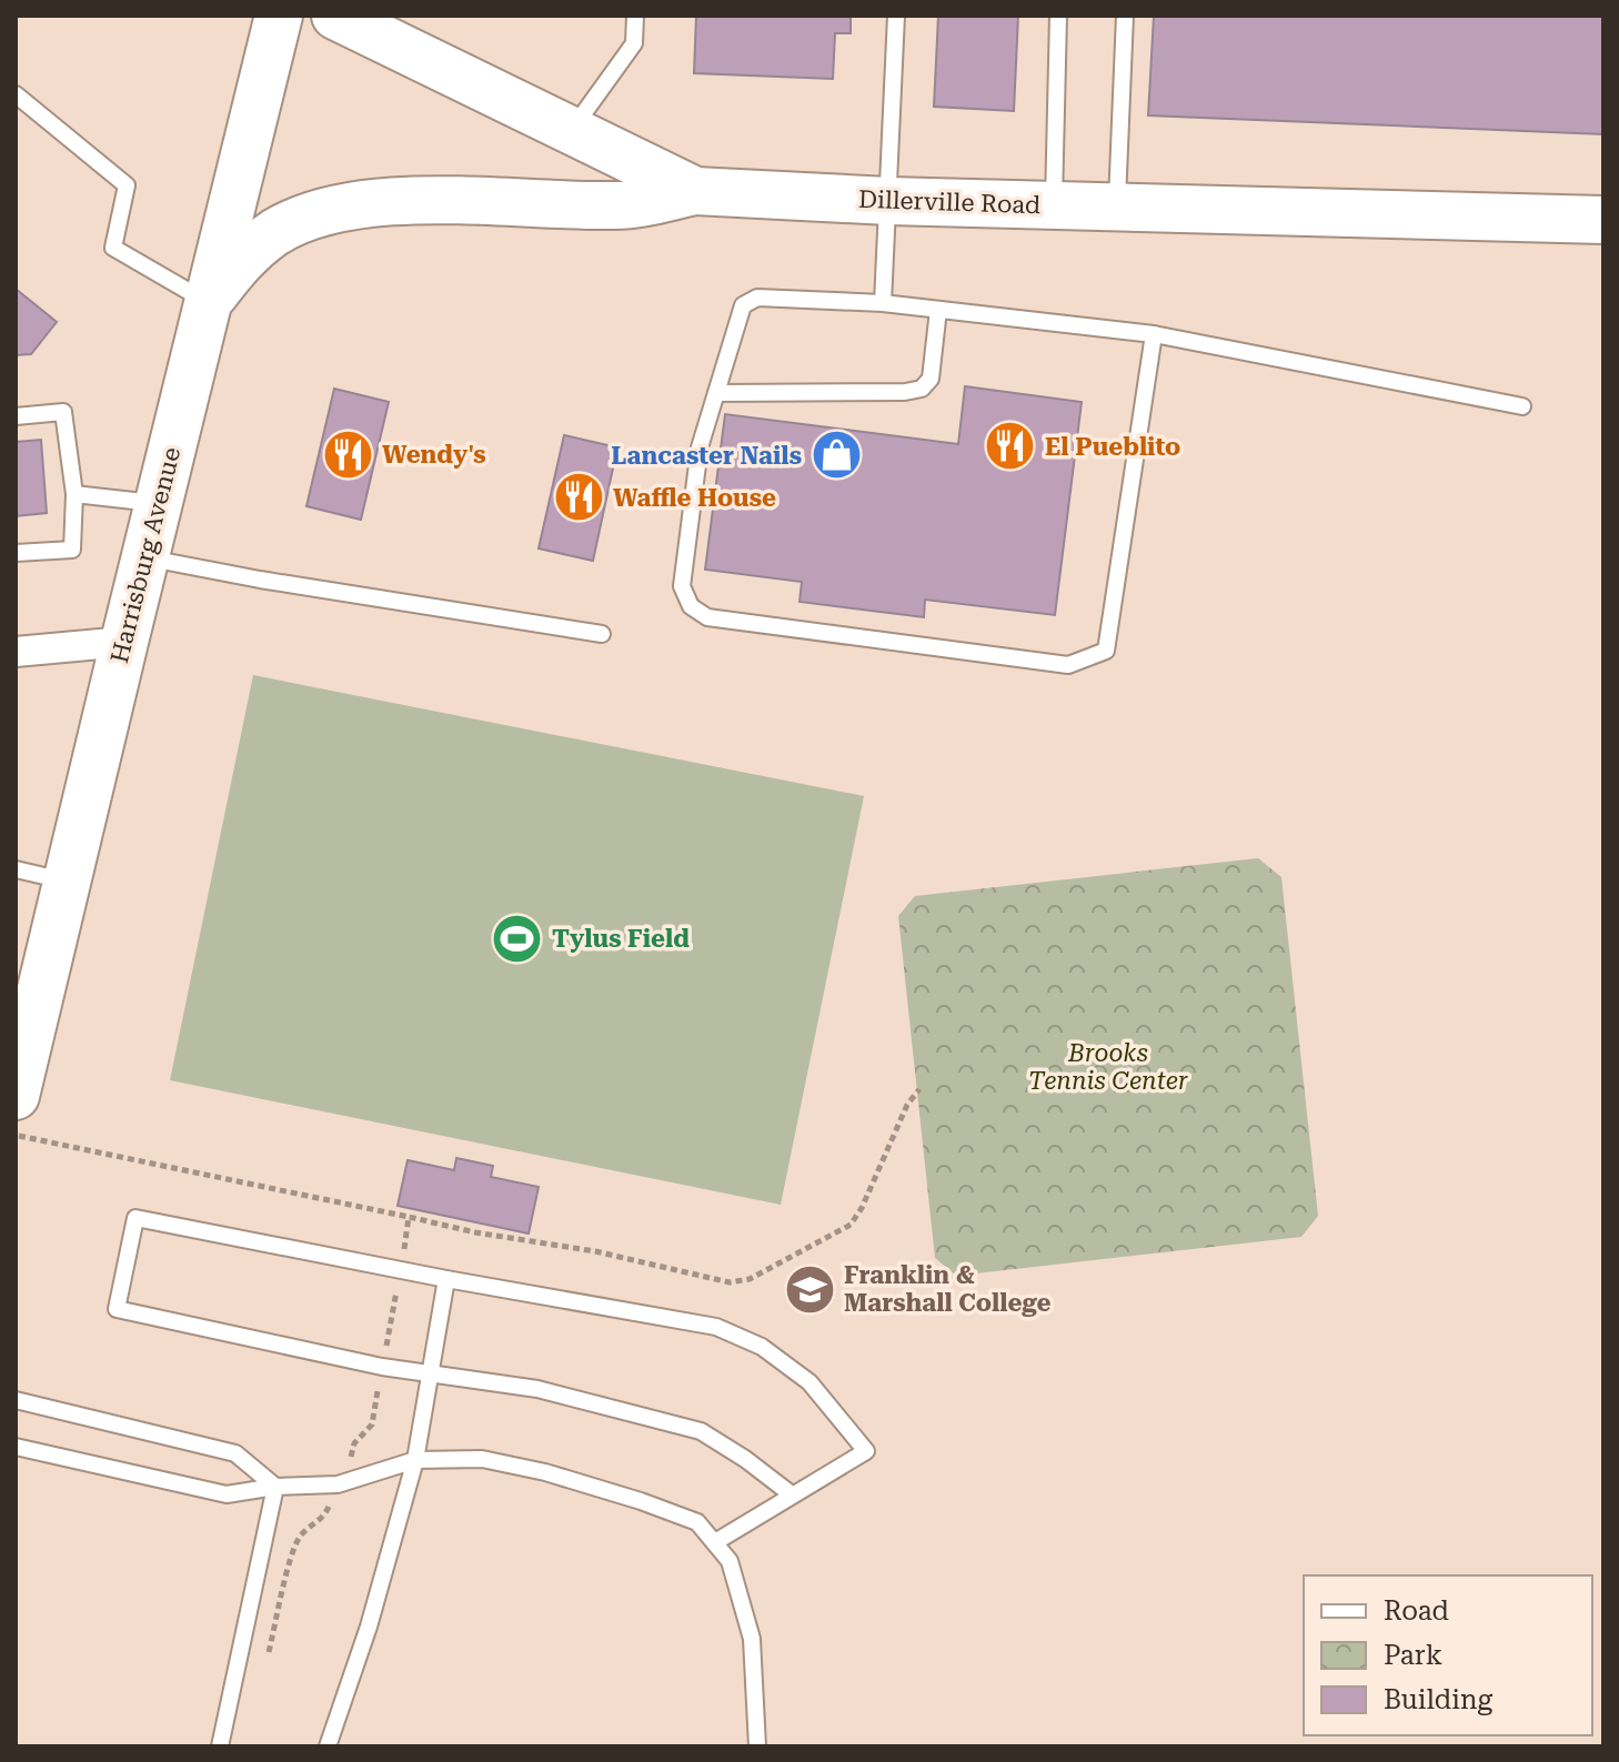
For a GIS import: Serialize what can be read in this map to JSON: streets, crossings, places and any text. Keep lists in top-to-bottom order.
{
  "streets": {
    "main road": ["Dillerville Road", "Harrisburg Avenue"]
  },
  "parks": ["Brooks Tennis Center"],
  "places": {
    "restaurant": ["El Pueblito", "Wendy's", "Waffle House"],
    "shop": ["Lancaster Nails"],
    "sports": ["Tylus Field"],
    "school or university": ["Franklin & Marshall College"]
  },
  "legend": ["Road", "Park", "Building"]
}
